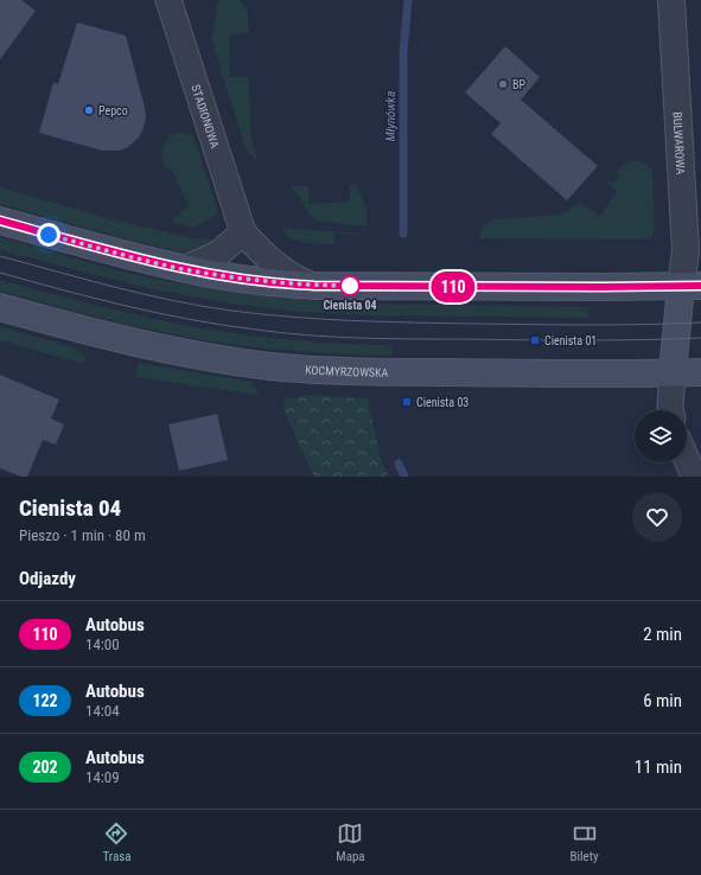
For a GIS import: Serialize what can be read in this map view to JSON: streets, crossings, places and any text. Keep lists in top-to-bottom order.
{
  "streets": {
    "main road": ["KOCMYRZOWSKA"],
    "street": ["STADIONOWA", "BULWAROWA"]
  },
  "water": ["Młynówka"],
  "places": {
    "other": ["BP", "Pepco", "Cienista 04"],
    "transit": ["Cienista 01", "Cienista 03"]
  },
  "lines": ["bus line 110"],
  "page": {
    "on_map": "110",
    "heading": [
      ["Cienista 04", "Pieszo · 1 min · 80 m"],
      "Odjazdy"
    ],
    "list": [
      {
        "mark": "110",
        "name": "Autobus",
        "note": "14:00",
        "value": "2 min"
      },
      {
        "mark": "122",
        "name": "Autobus",
        "note": "14:04",
        "value": "6 min"
      },
      {
        "mark": "202",
        "name": "Autobus",
        "note": "14:09",
        "value": "11 min"
      }
    ],
    "tabs": ["Trasa", "Mapa", "Bilety"]
  }
}
